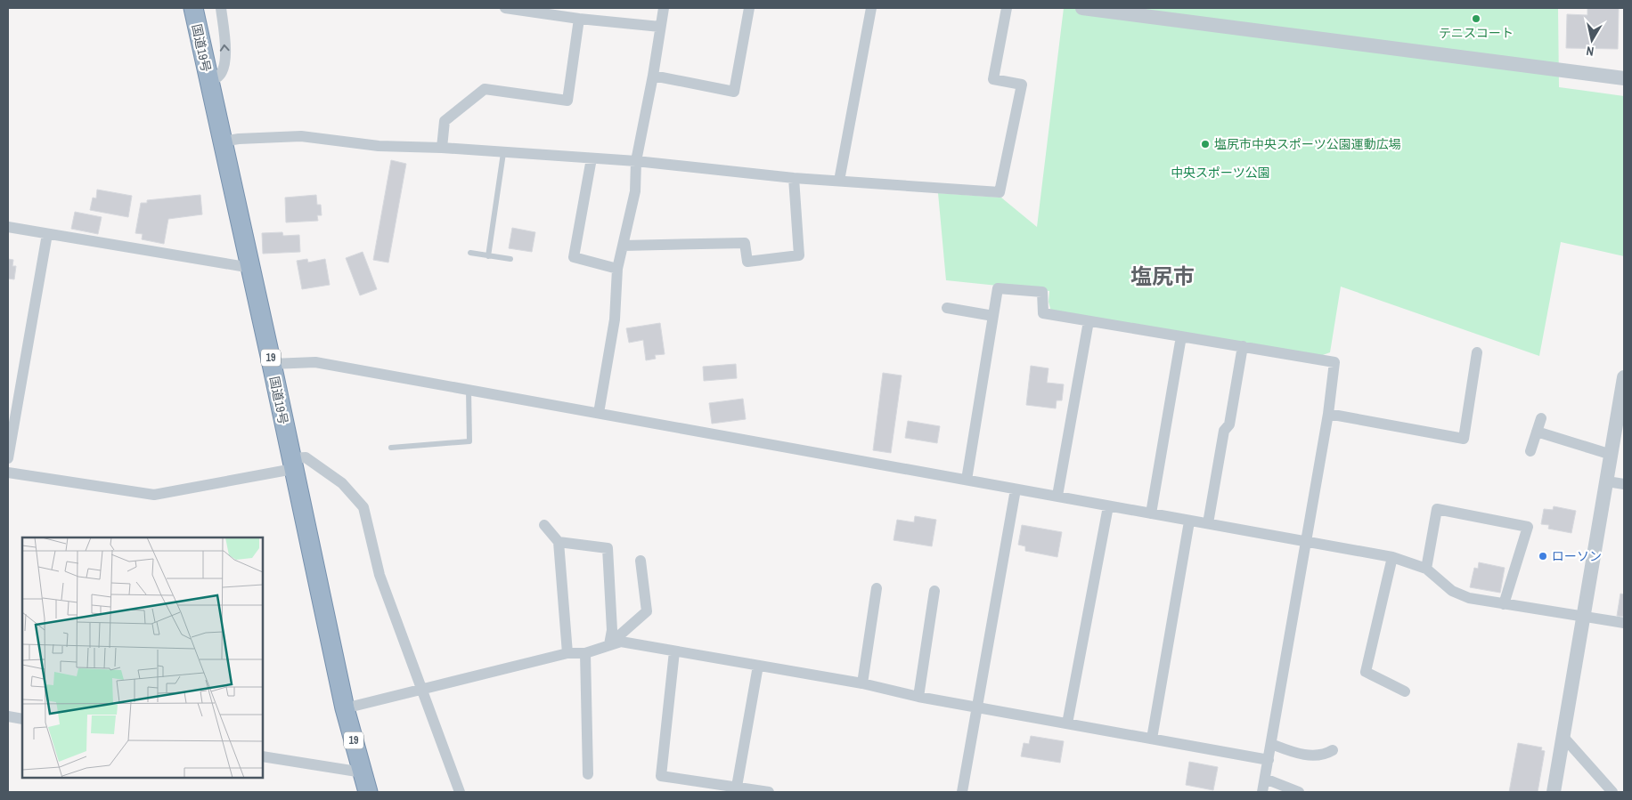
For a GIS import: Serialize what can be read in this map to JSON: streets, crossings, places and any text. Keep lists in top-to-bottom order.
{
  "streets": {
    "highway": ["国道19号", "19"]
  },
  "districts": ["塩尻市"],
  "parks": ["中央スポーツ公園"],
  "places": ["テニスコート", "塩尻市中央スポーツ公園運動広場", "ローソン"],
  "north": "bottom"
}
